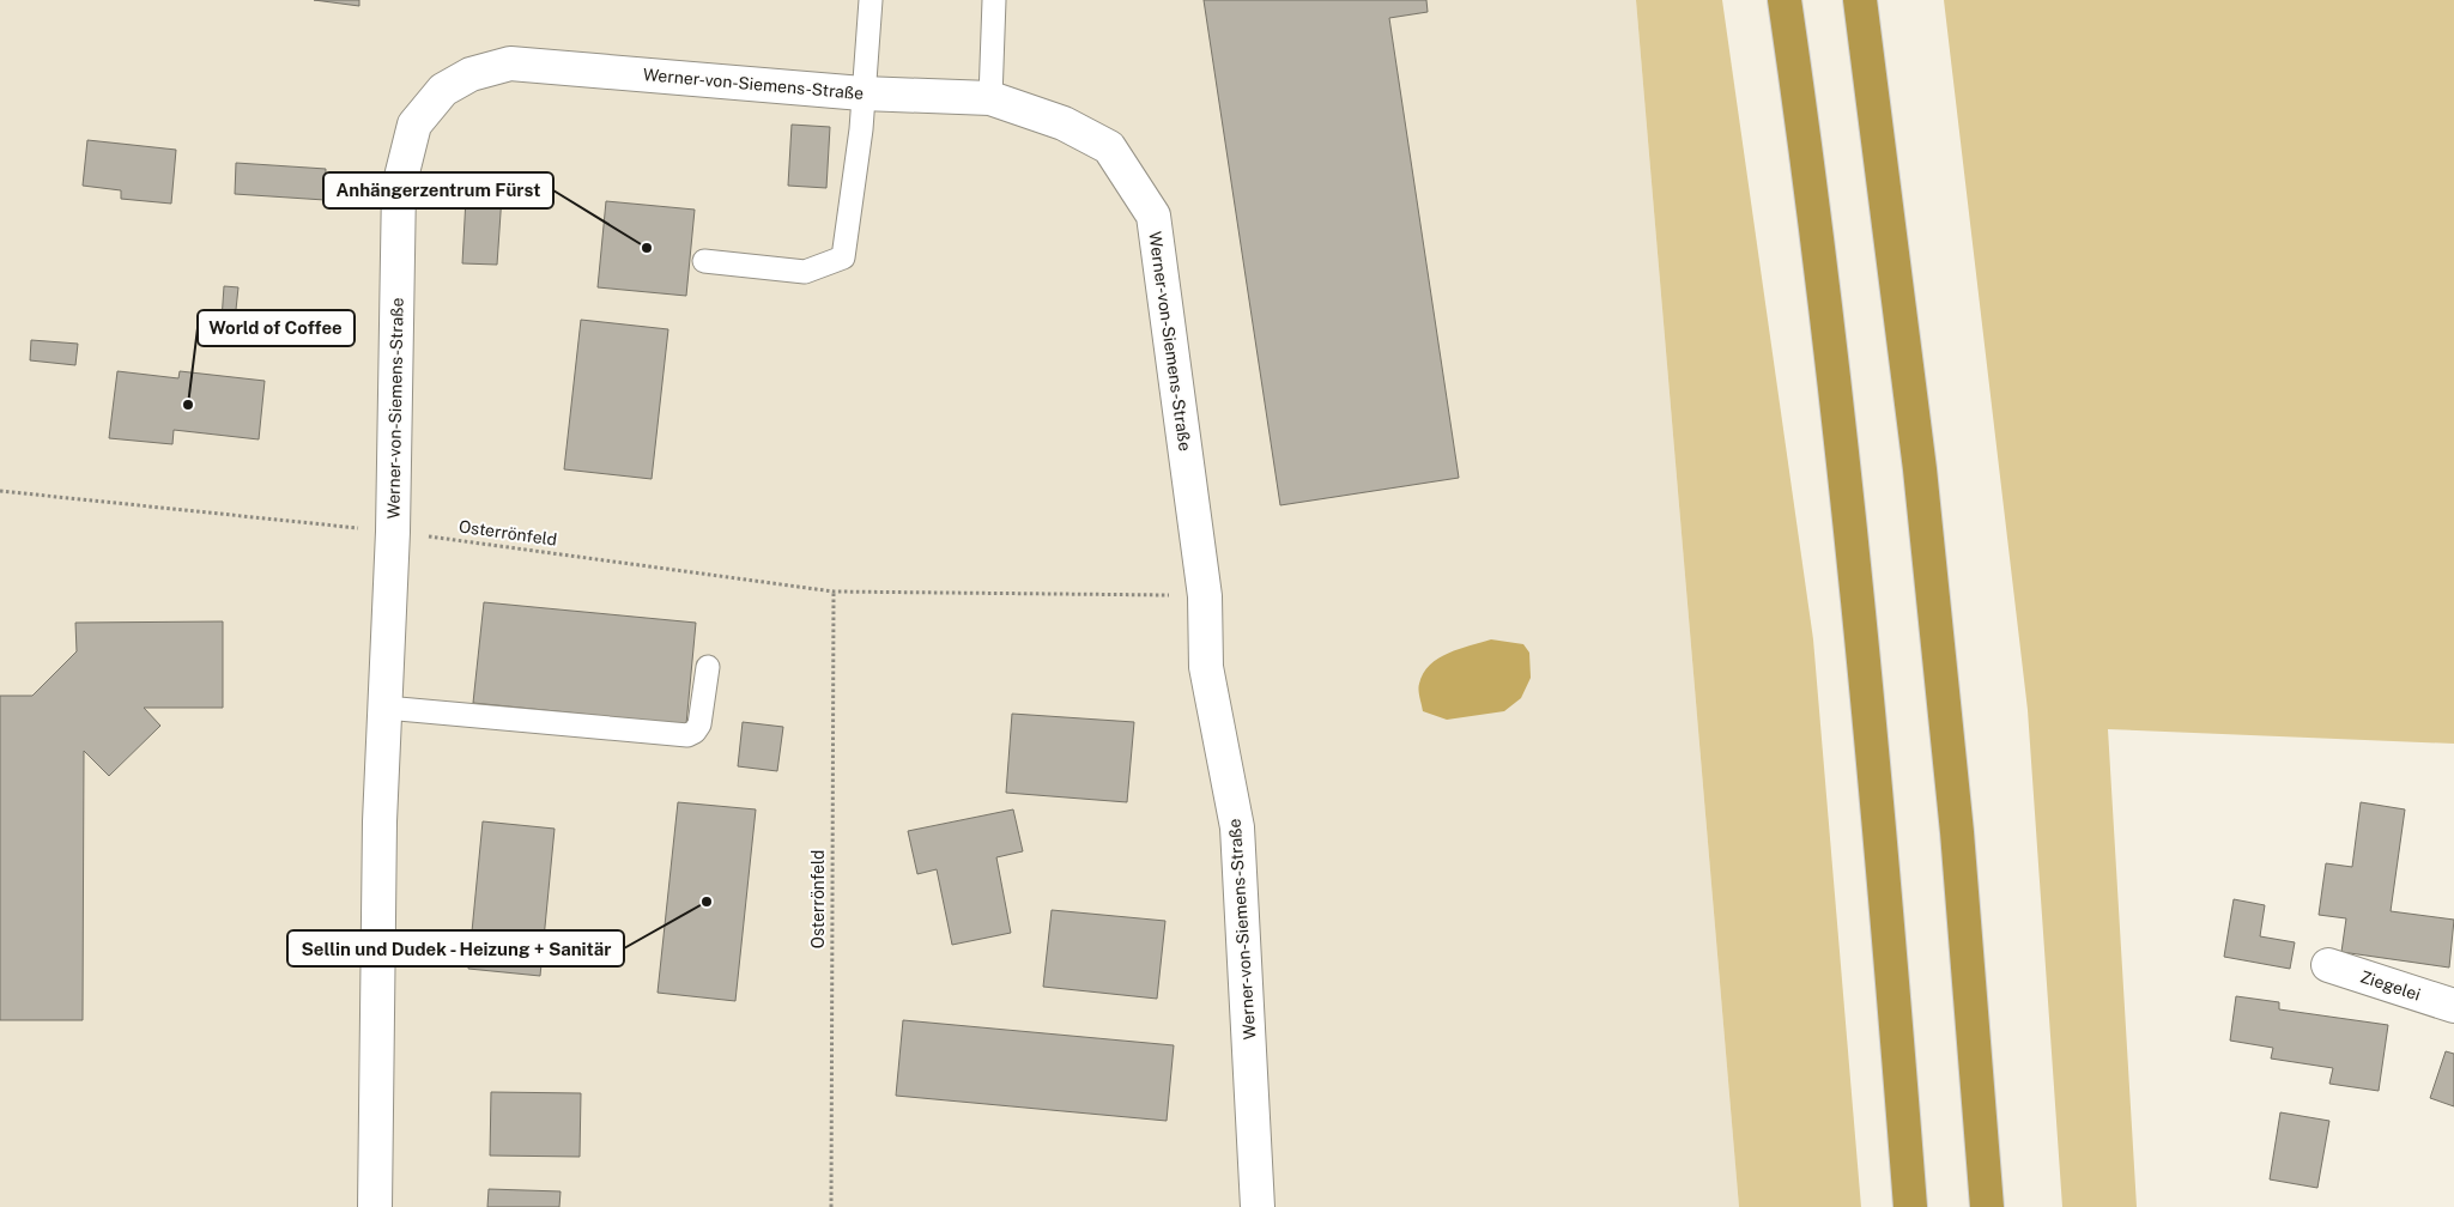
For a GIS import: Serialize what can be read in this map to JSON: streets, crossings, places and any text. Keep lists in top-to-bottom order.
{
  "streets": {
    "street": ["Werner-von-Siemens-Straße", "Ziegelei"],
    "path": ["Osterrönfeld"]
  },
  "crossings": [
    ["Werner-von-Siemens-Straße", "Osterrönfeld"]
  ],
  "places": ["Anhängerzentrum Fürst", "World of Coffee", "Sellin und Dudek - Heizung + Sanitär"]
}
